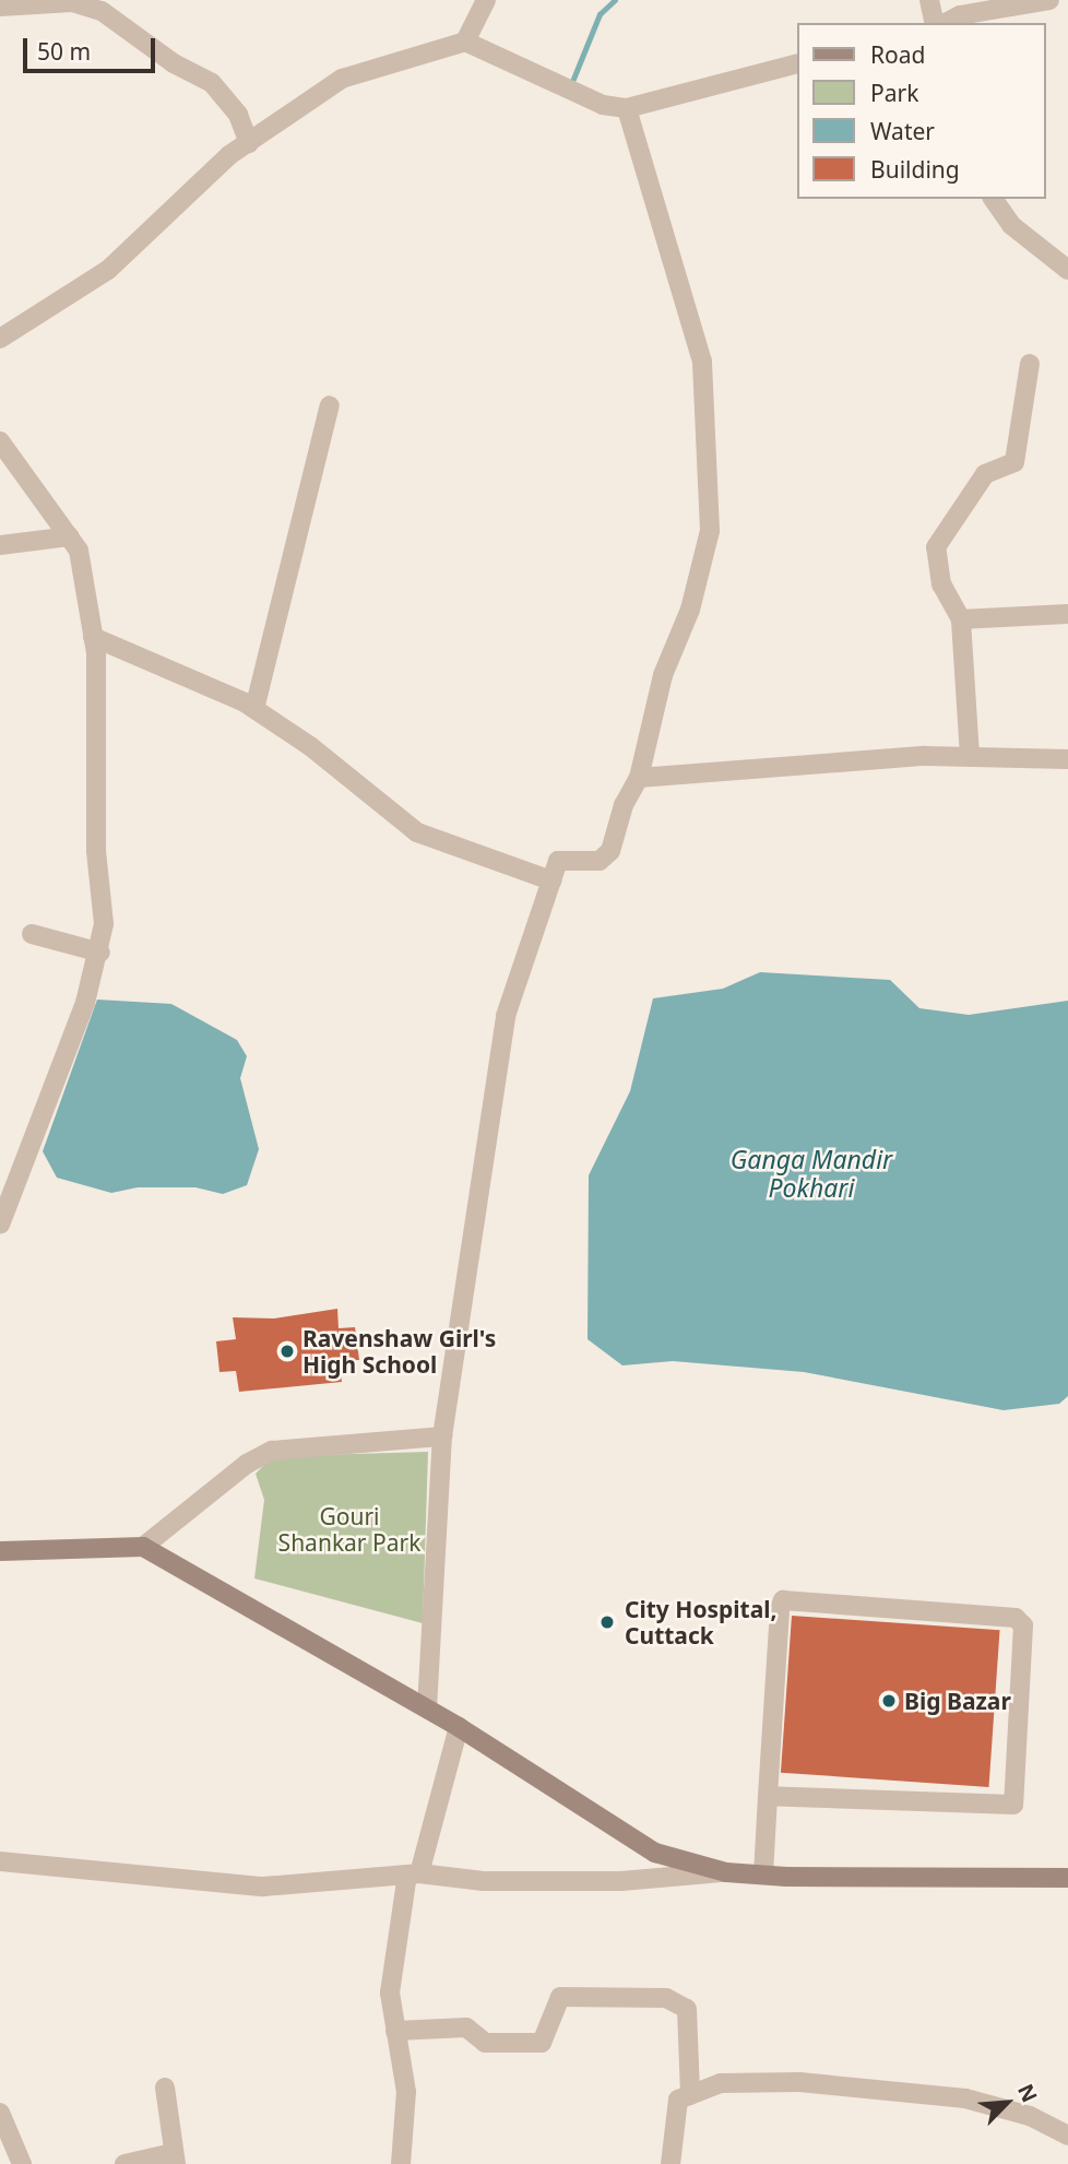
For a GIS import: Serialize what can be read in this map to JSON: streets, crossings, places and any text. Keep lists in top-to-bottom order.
{
  "water": ["Ganga Mandir Pokhari"],
  "parks": ["Gouri Shankar Park"],
  "places": ["Ravenshaw Girl's High School", "City Hospital, Cuttack", "Big Bazar"],
  "legend": [
    "Road",
    "Park",
    "Water",
    "Building"
  ],
  "scale_bar": "50 m",
  "north": "top right"
}
